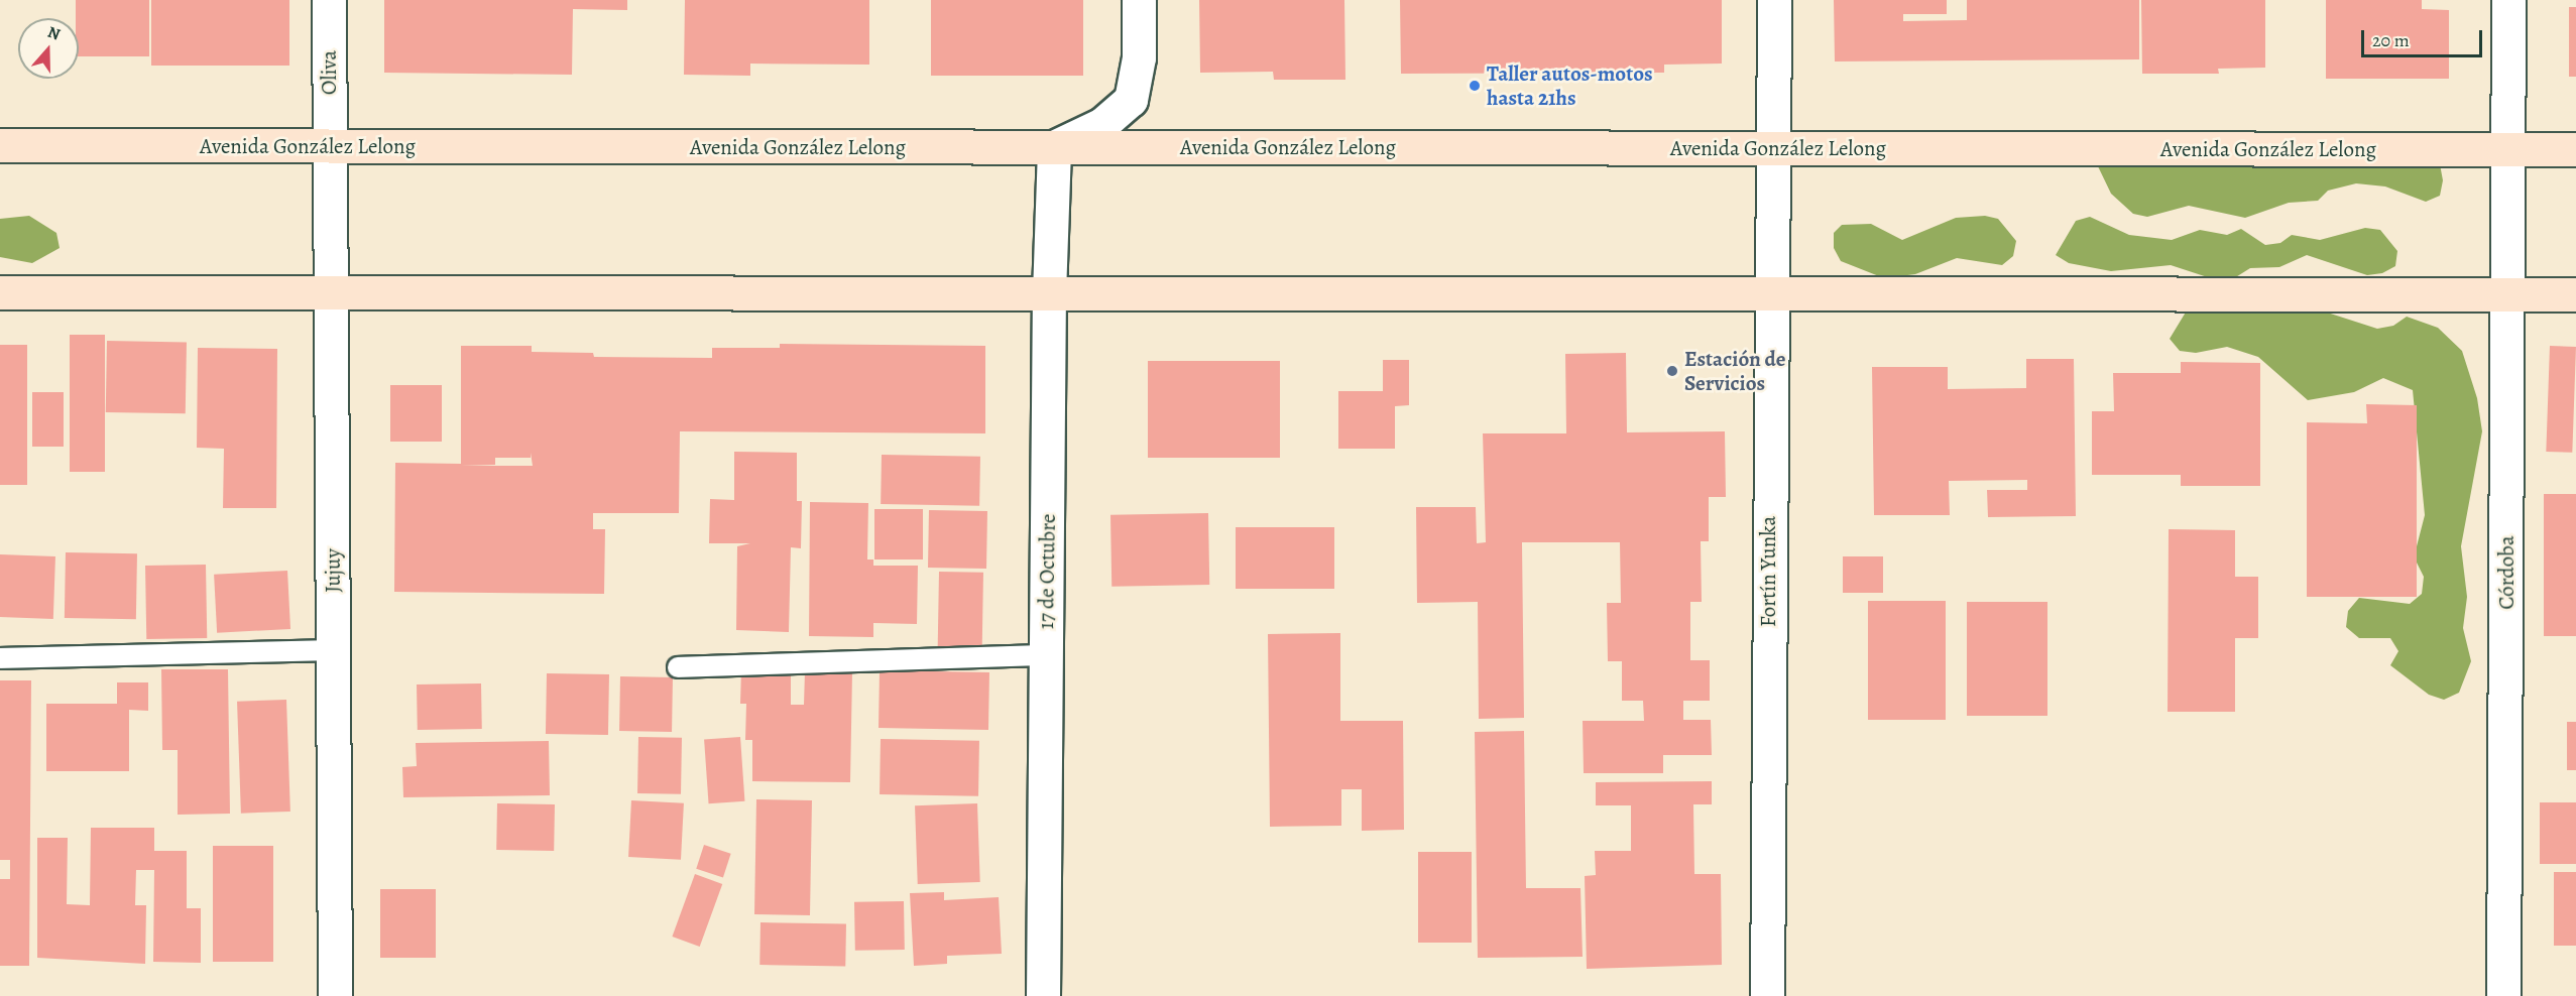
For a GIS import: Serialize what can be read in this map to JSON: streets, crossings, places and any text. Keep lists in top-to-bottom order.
{
  "streets": {
    "main road": ["Avenida González Lelong"],
    "street": [
      "Oliva",
      "Jujuy",
      "17 de Octubre",
      "Fortín Yunka",
      "Córdoba"
    ]
  },
  "crossings": [
    ["Oliva", "Avenida González Lelong"],
    ["Oliva", "Jujuy"],
    ["Avenida González Lelong", "Jujuy"],
    ["Avenida González Lelong", "17 de Octubre"],
    ["Avenida González Lelong", "Fortín Yunka"],
    ["Avenida González Lelong", "Córdoba"]
  ],
  "places": ["Taller autos-motos hasta 21hs", "Estación de Servicios"],
  "scale_bar": "20 m",
  "north": "top"
}
